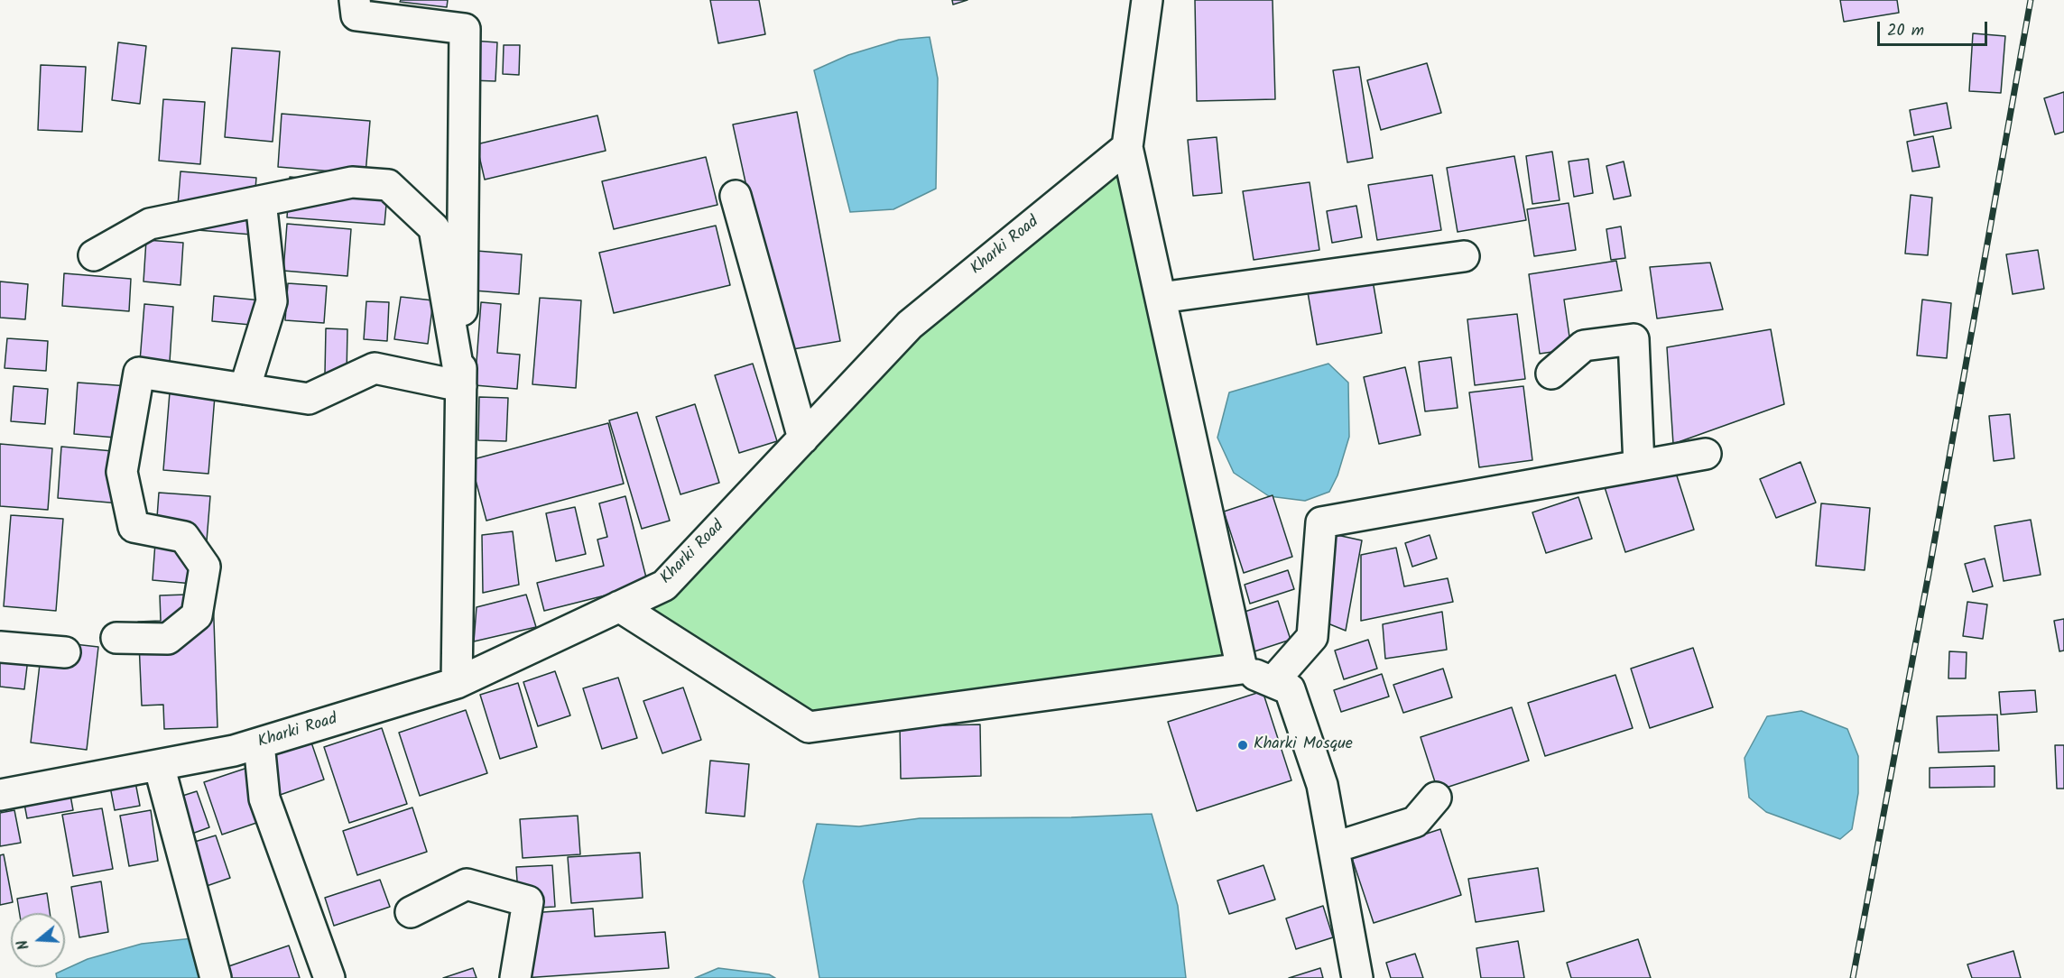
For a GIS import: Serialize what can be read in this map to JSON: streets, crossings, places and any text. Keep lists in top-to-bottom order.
{
  "streets": {
    "street": ["Kharki Road"]
  },
  "places": ["Kharki Mosque"],
  "scale_bar": "20 m",
  "north": "left"
}
